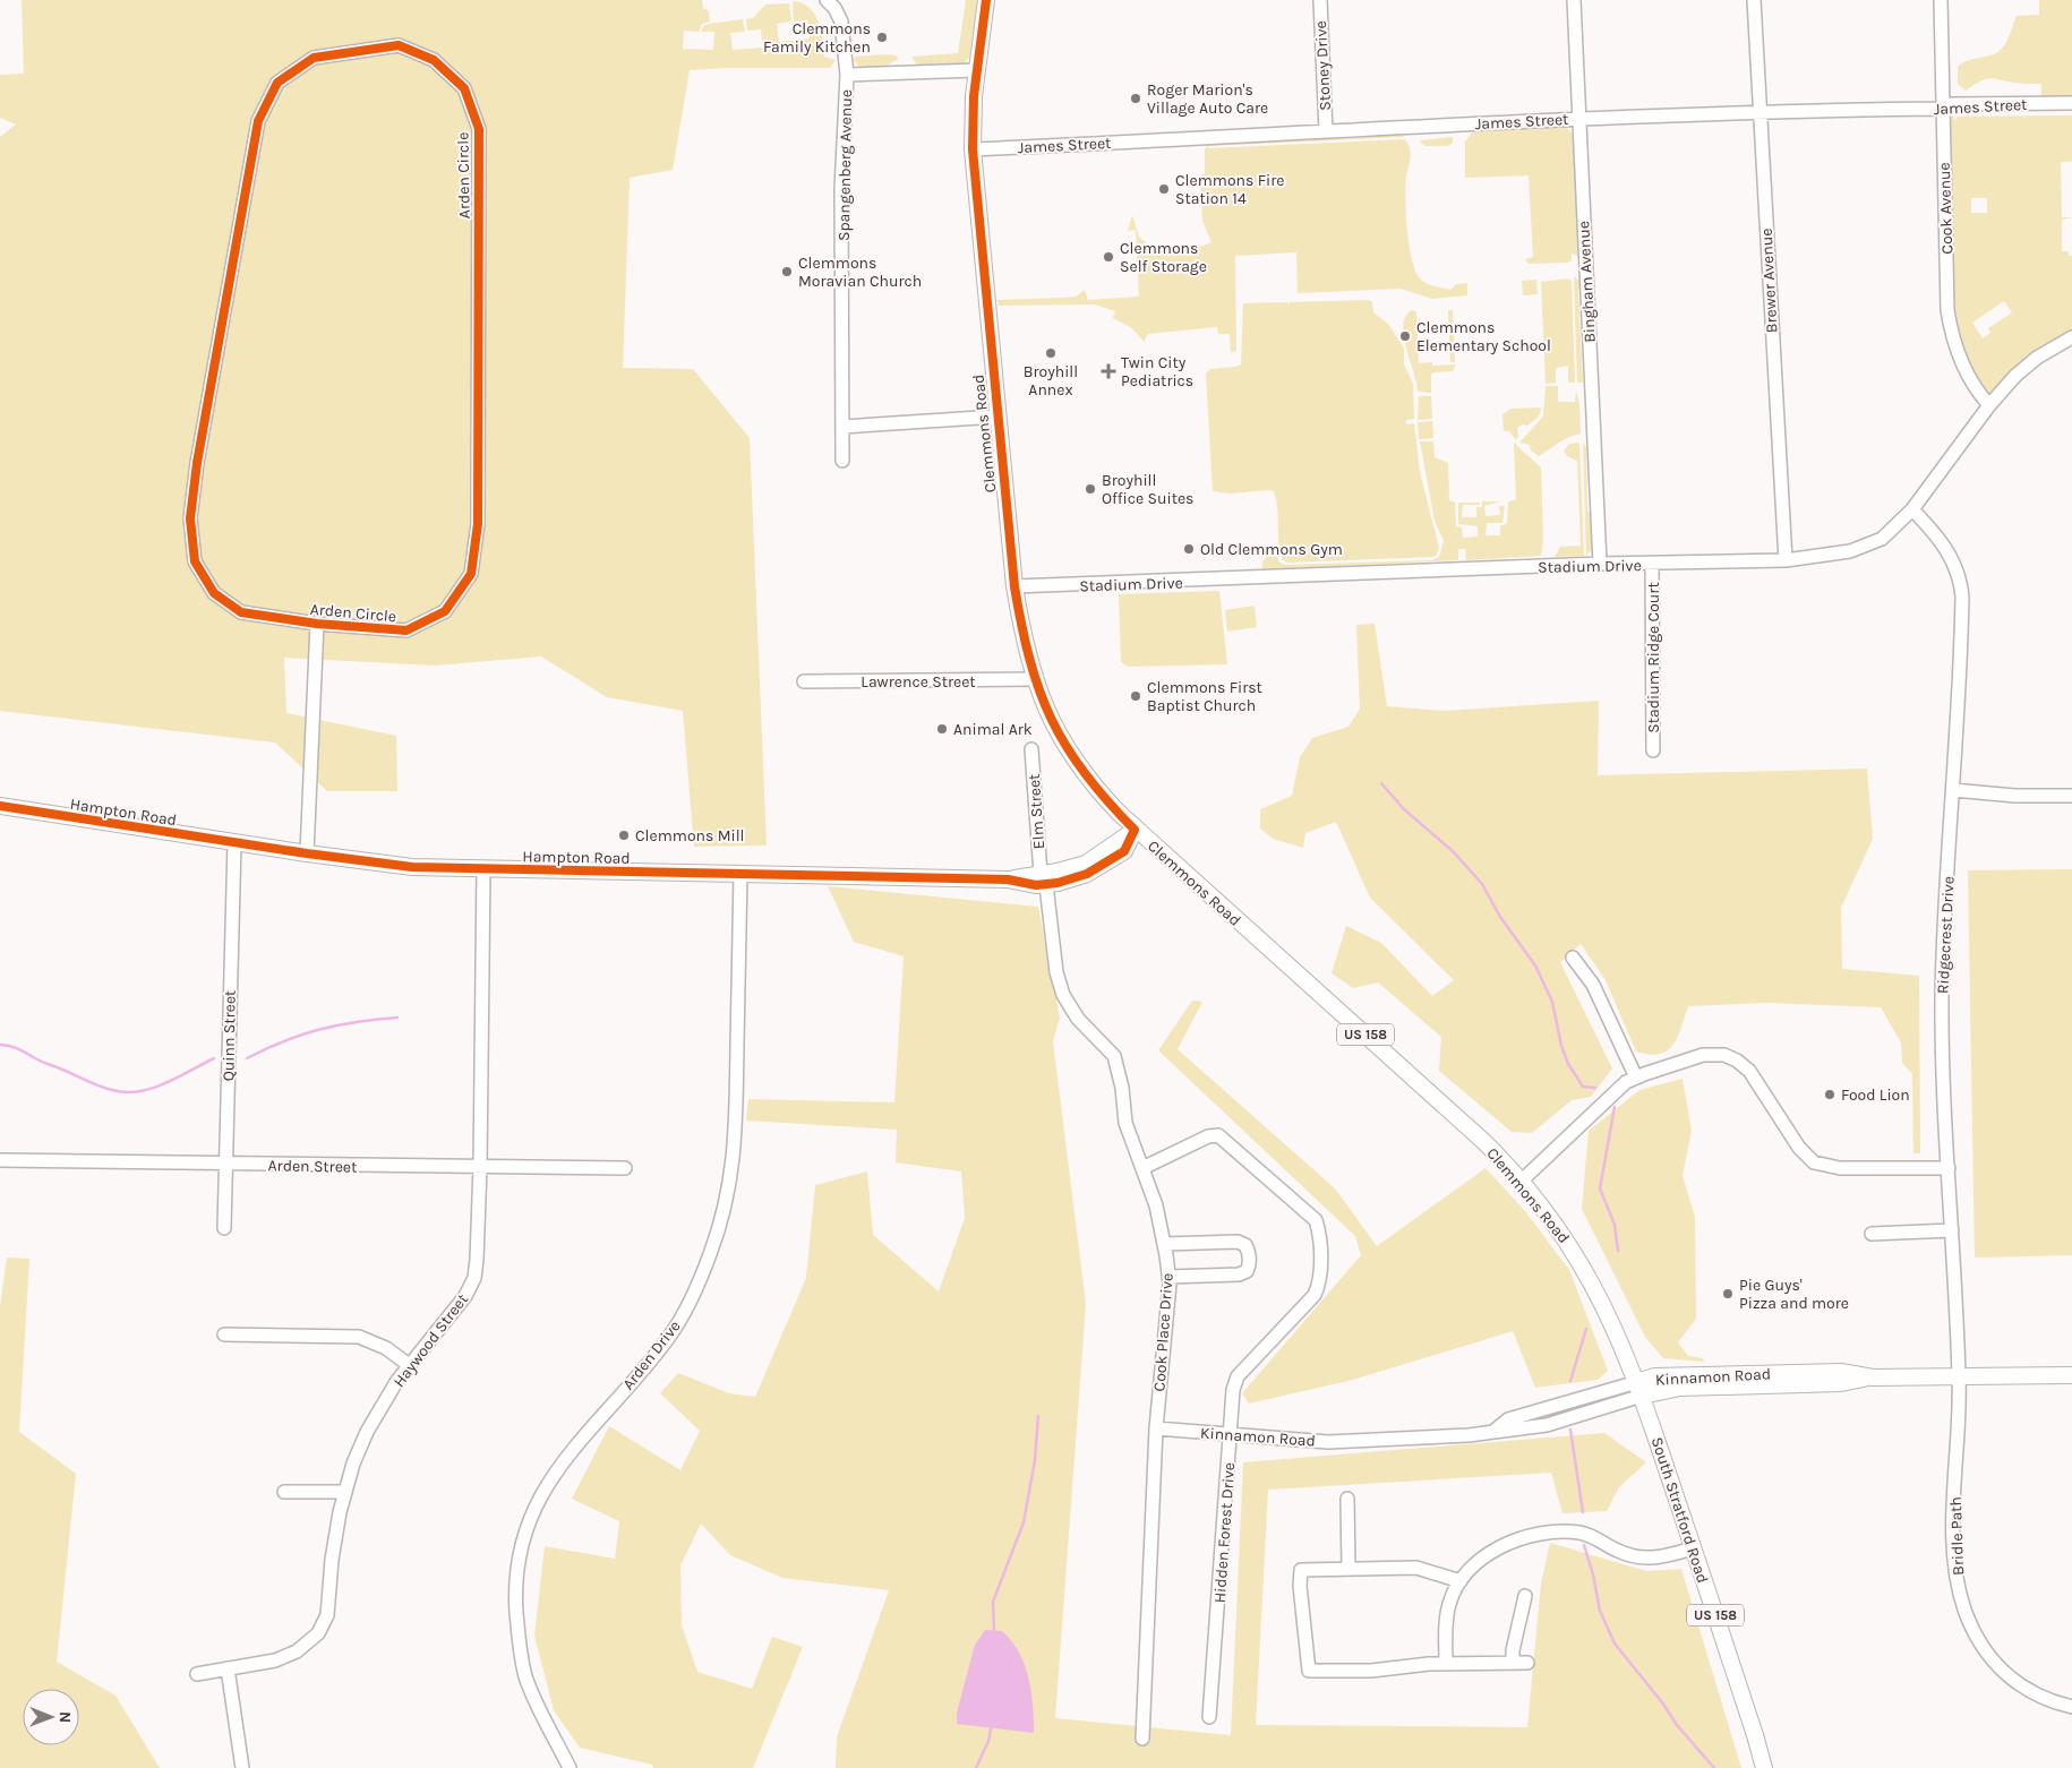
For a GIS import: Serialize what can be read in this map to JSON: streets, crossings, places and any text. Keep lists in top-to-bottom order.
{
  "streets": {
    "main road": [
      "Clemmons Road",
      "Hampton Road",
      "US 158",
      "Kinnamon Road",
      "South Stratford Road"
    ],
    "street": [
      "Stoney Drive",
      "James Street",
      "Spangenberg Avenue",
      "Arden Circle",
      "Cook Avenue",
      "Brewer Avenue",
      "Bingham Avenue",
      "Stadium Drive",
      "Stadium Ridge Court",
      "Lawrence Street",
      "Elm Street",
      "Ridgecrest Drive",
      "Quinn Street",
      "Arden Street",
      "Cook Place Drive",
      "Haywood Street",
      "Arden Drive",
      "Hidden Forest Drive",
      "Bridle Path"
    ]
  },
  "crossings": [
    ["Stoney Drive", "James Street"],
    ["James Street", "Cook Avenue"],
    ["James Street", "Brewer Avenue"],
    ["James Street", "Bingham Avenue"],
    ["James Street", "Clemmons Road"],
    ["Spangenberg Avenue", "Clemmons Road"],
    ["Arden Circle", "Hampton Road"],
    ["Cook Avenue", "Stadium Drive"],
    ["Brewer Avenue", "Stadium Drive"],
    ["Bingham Avenue", "Stadium Drive"],
    ["Clemmons Road", "Stadium Drive"],
    ["Clemmons Road", "Lawrence Street"],
    ["Clemmons Road", "Hampton Road"],
    ["Clemmons Road", "Kinnamon Road"],
    ["Clemmons Road", "South Stratford Road"],
    ["Stadium Drive", "Stadium Ridge Court"],
    ["Stadium Drive", "Ridgecrest Drive"],
    ["Hampton Road", "Elm Street"],
    ["Hampton Road", "Quinn Street"],
    ["Hampton Road", "Cook Place Drive"],
    ["Hampton Road", "Haywood Street"],
    ["Hampton Road", "Arden Drive"],
    ["Elm Street", "Cook Place Drive"],
    ["Ridgecrest Drive", "Kinnamon Road"],
    ["Ridgecrest Drive", "Bridle Path"],
    ["Quinn Street", "Arden Street"],
    ["Arden Street", "Haywood Street"],
    ["Cook Place Drive", "Kinnamon Road"],
    ["Cook Place Drive", "Hidden Forest Drive"],
    ["Kinnamon Road", "South Stratford Road"],
    ["Kinnamon Road", "Hidden Forest Drive"],
    ["Kinnamon Road", "Bridle Path"]
  ],
  "places": {
    "other": [
      "Clemmons Family Kitchen",
      "Roger Marion's Village Auto Care",
      "Clemmons Fire Station 14",
      "Clemmons Self Storage",
      "Clemmons Moravian Church",
      "Clemmons Elementary School",
      "Broyhill Annex",
      "Broyhill Office Suites",
      "Old Clemmons Gym",
      "Clemmons First Baptist Church",
      "Animal Ark",
      "Clemmons Mill",
      "Food Lion",
      "Pie Guys' Pizza and more"
    ],
    "health": ["Twin City Pediatrics"]
  },
  "north": "right"
}
